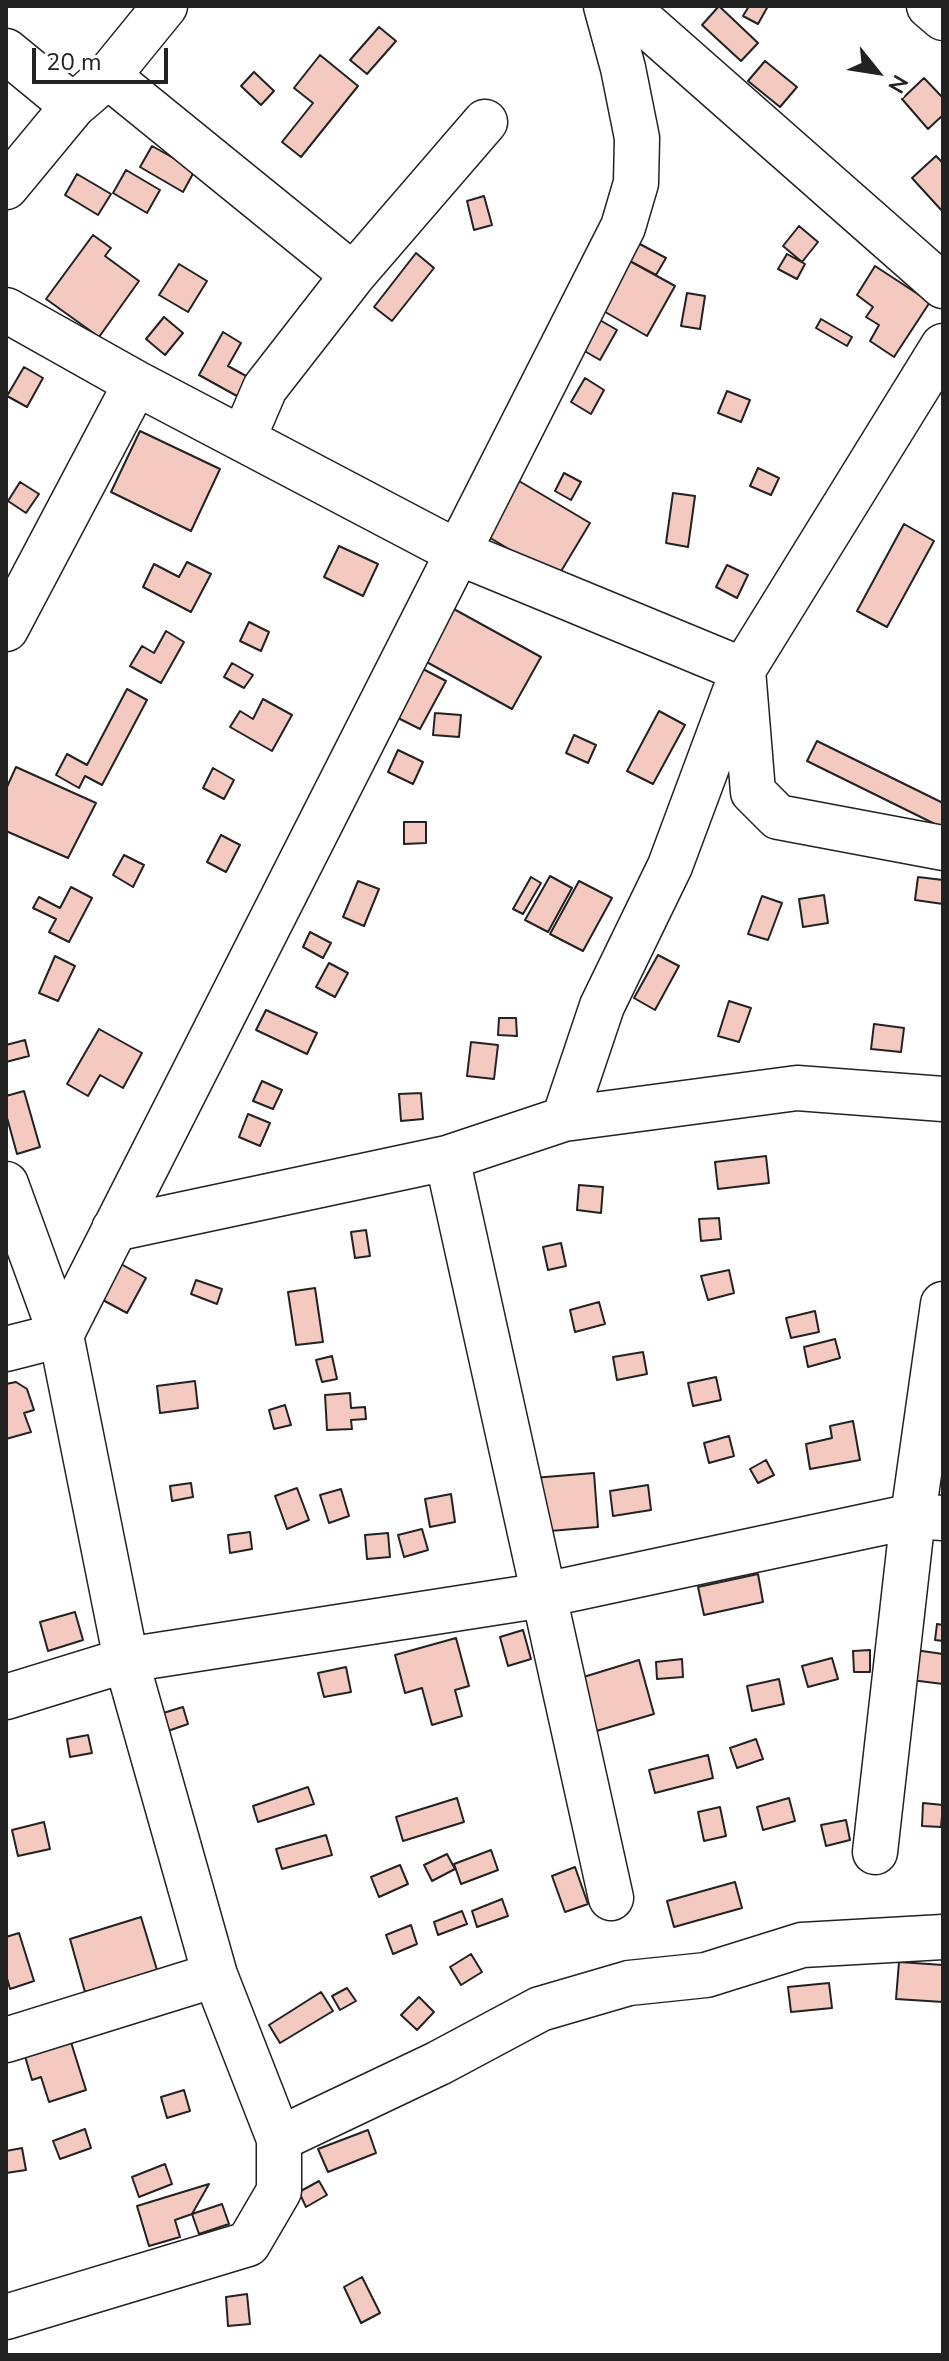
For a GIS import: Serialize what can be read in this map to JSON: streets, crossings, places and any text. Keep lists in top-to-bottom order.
{
  "scale_bar": "20 m",
  "north": "bottom right"
}
